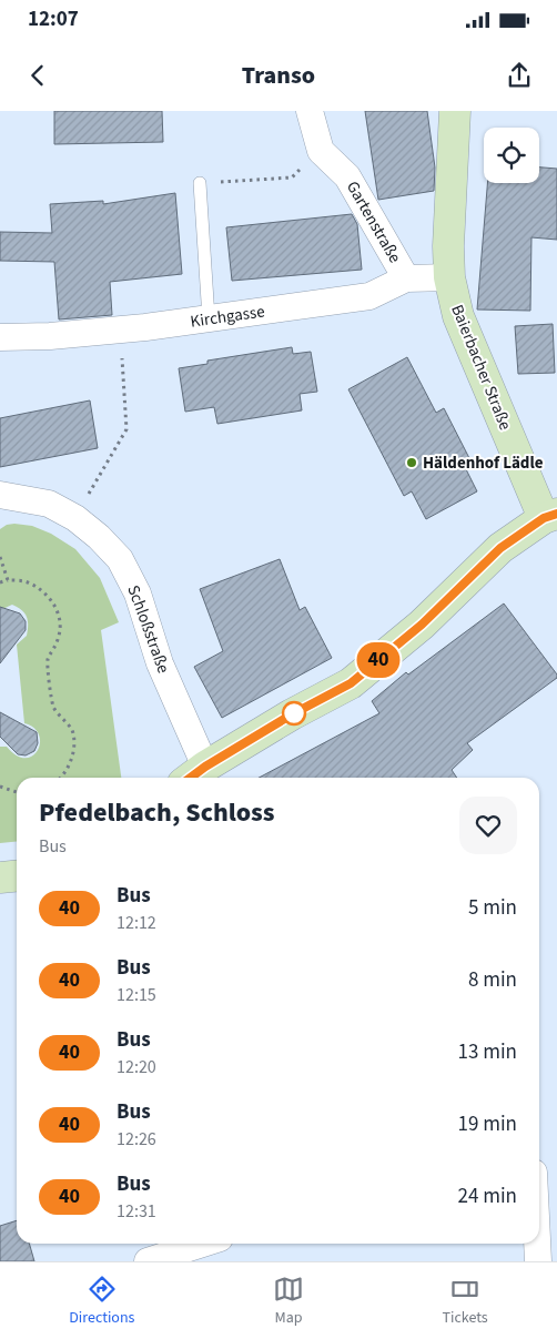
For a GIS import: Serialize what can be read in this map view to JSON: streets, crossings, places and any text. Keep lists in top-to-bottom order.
{
  "streets": {
    "main road": ["Baierbacher Straße"],
    "street": ["Gartenstraße", "Kirchgasse", "Schloßstraße"]
  },
  "crossings": [
    ["Gartenstraße", "Kirchgasse"],
    ["Kirchgasse", "Baierbacher Straße"]
  ],
  "places": ["Häldenhof Lädle"],
  "lines": ["bus line 40"],
  "page": {
    "status": "12:07",
    "header": "Transo",
    "on_map": "40",
    "heading": ["Pfedelbach, Schloss", "Bus"],
    "list": [
      {
        "mark": "40",
        "name": "Bus",
        "note": "12:12",
        "value": "5 min"
      },
      {
        "mark": "40",
        "name": "Bus",
        "note": "12:15",
        "value": "8 min"
      },
      {
        "mark": "40",
        "name": "Bus",
        "note": "12:20",
        "value": "13 min"
      },
      {
        "mark": "40",
        "name": "Bus",
        "note": "12:26",
        "value": "19 min"
      },
      {
        "mark": "40",
        "name": "Bus",
        "note": "12:31",
        "value": "24 min"
      }
    ],
    "tabs": ["Directions", "Map", "Tickets"]
  }
}
